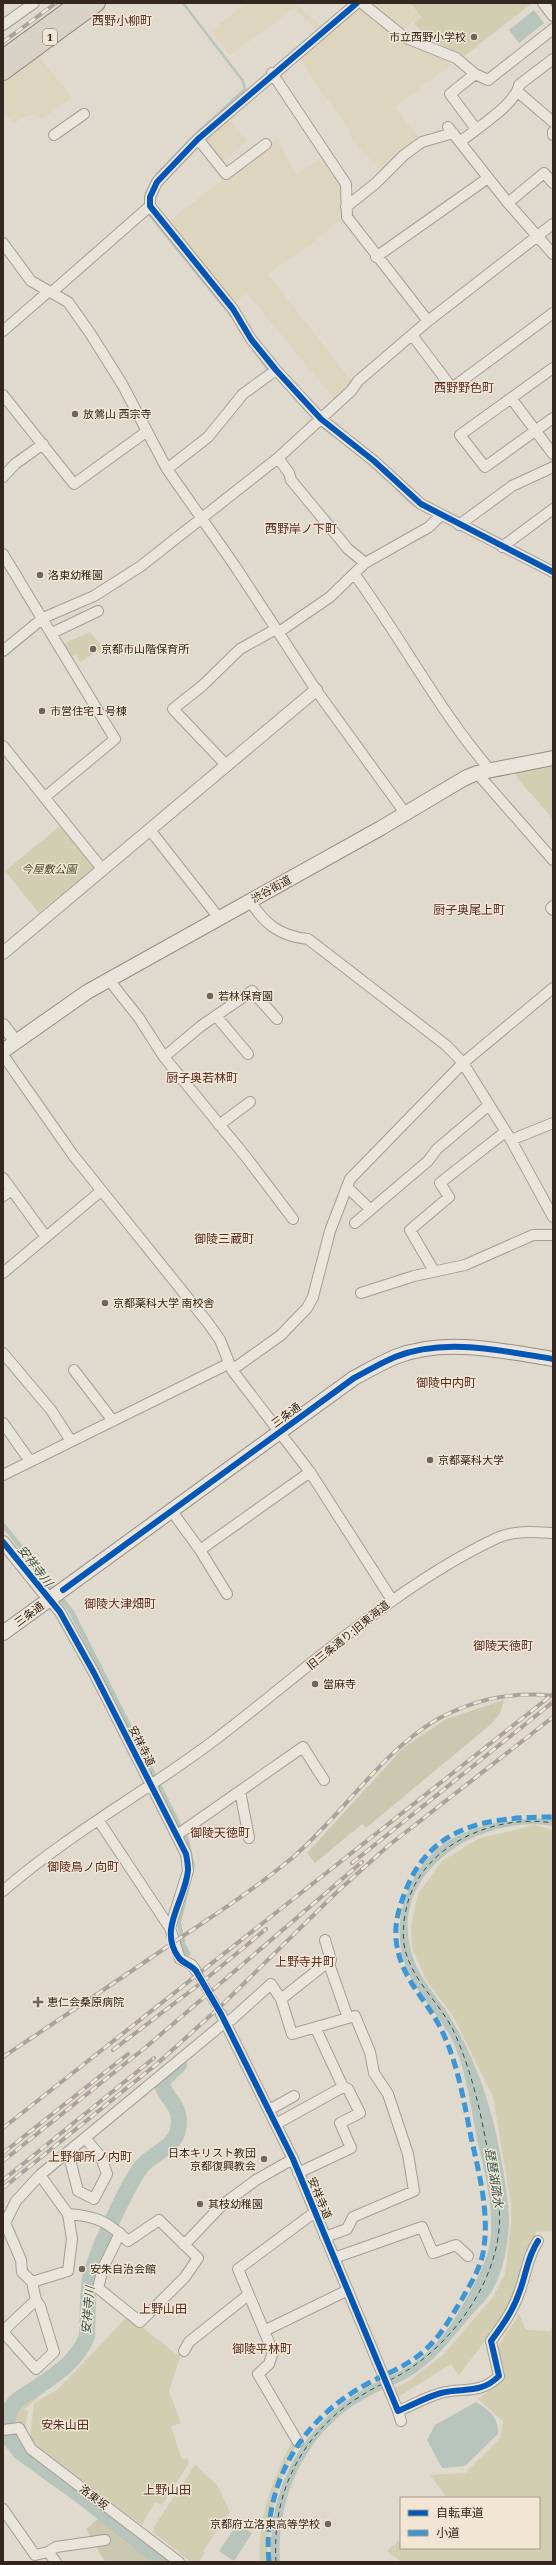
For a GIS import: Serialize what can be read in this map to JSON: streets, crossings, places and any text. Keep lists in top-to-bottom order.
{
  "streets": {
    "highway": ["1"],
    "main road": ["渋谷街道", "三条通"],
    "street": ["旧三条通り;旧東海道", "安祥寺道", "洛東坂"]
  },
  "crossings": [
    ["三条通", "安祥寺道"],
    ["旧三条通り;旧東海道", "安祥寺道"]
  ],
  "districts": [
    "西野小柳町",
    "西野野色町",
    "西野岸ノ下町",
    "厨子奥尾上町",
    "厨子奥若林町",
    "御陵三蔵町",
    "御陵中内町",
    "御陵大津畑町",
    "御陵天徳町",
    "御陵天徳町",
    "御陵鳥ノ向町",
    "上野寺井町",
    "上野御所ノ内町",
    "上野山田",
    "御陵平林町",
    "安朱山田",
    "上野山田"
  ],
  "water": ["安祥寺川", "琵琶湖疏水"],
  "parks": ["今屋敷公園"],
  "places": {
    "other": [
      "市立西野小学校",
      "放鶯山 西宗寺",
      "洛東幼稚園",
      "京都市山階保育所",
      "市営住宅１号棟",
      "若林保育園",
      "京都薬科大学 南校舎",
      "京都薬科大学",
      "當麻寺",
      "日本キリスト教団 京都復興教会",
      "其枝幼稚園",
      "安朱自治会館",
      "京都府立洛東高等学校"
    ],
    "health": ["恵仁会桑原病院"]
  },
  "legend": ["自転車道", "小道"]
}
